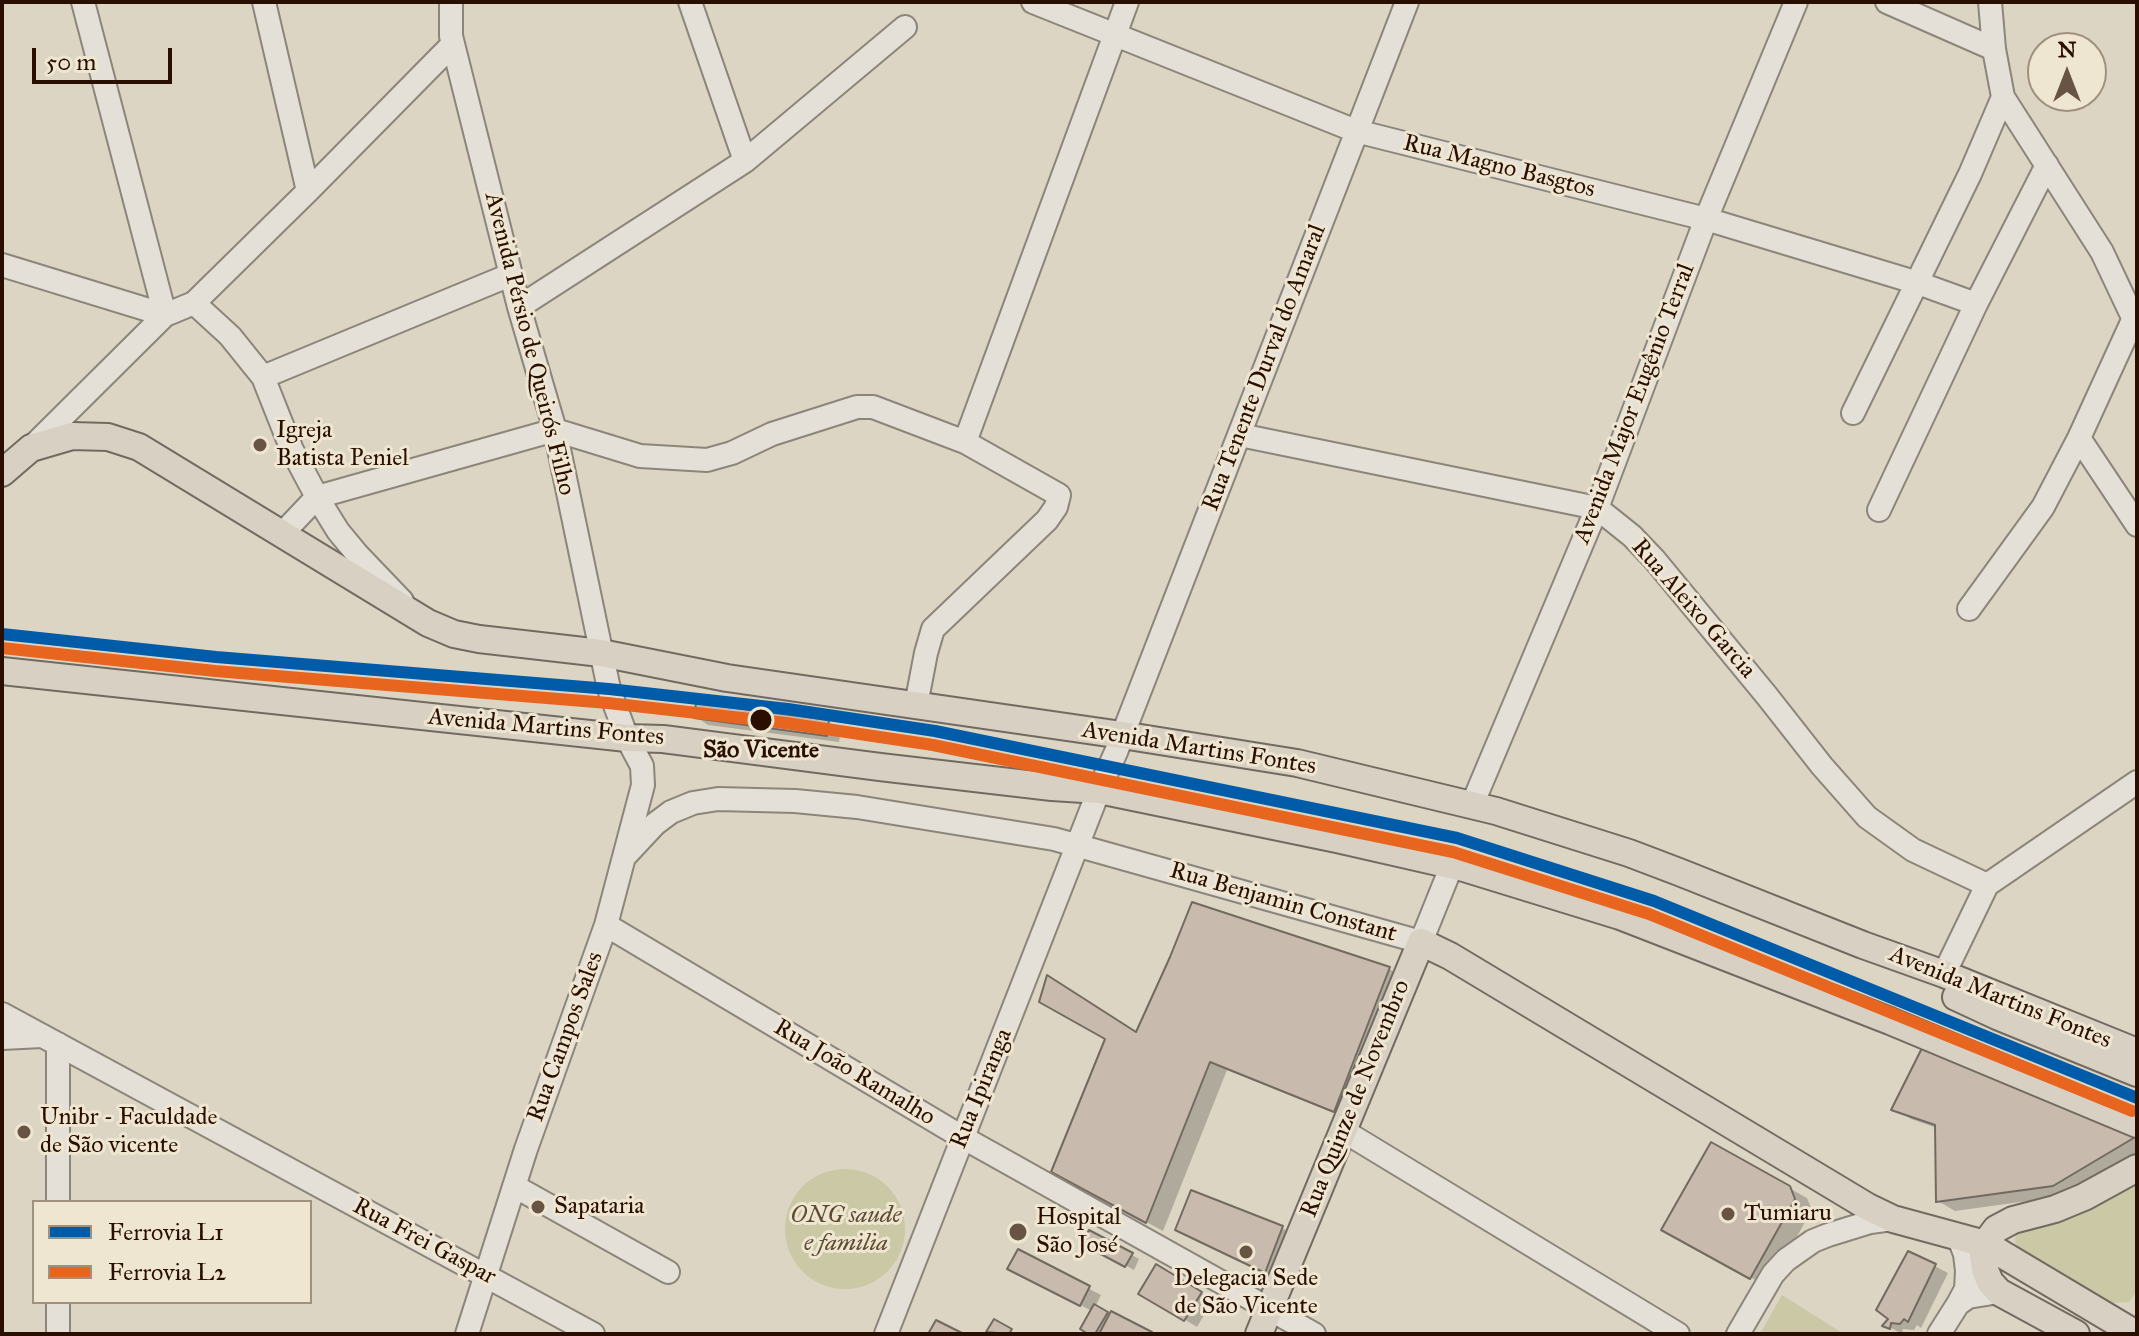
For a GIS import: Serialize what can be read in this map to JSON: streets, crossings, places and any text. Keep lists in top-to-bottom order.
{
  "streets": {
    "main road": ["Avenida Martins Fontes", "Rua Benjamin Constant", "Rua Quinze de Novembro"],
    "street": [
      "Rua Magno Basgtos",
      "Avenida Pérsio de Queirós Filho",
      "Rua Tenente Durval do Amaral",
      "Avenida Major Eugênio Terral",
      "Rua Aleixo Garcia",
      "Rua Campos Sales",
      "Rua João Ramalho",
      "Rua Ipiranga",
      "Rua Frei Gaspar"
    ]
  },
  "crossings": [
    ["Rua Magno Basgtos", "Rua Tenente Durval do Amaral"],
    ["Rua Magno Basgtos", "Avenida Major Eugênio Terral"],
    ["Avenida Pérsio de Queirós Filho", "Avenida Martins Fontes"],
    ["Avenida Pérsio de Queirós Filho", "Rua Campos Sales"],
    ["Rua Tenente Durval do Amaral", "Rua Aleixo Garcia"],
    ["Rua Tenente Durval do Amaral", "Avenida Martins Fontes"],
    ["Avenida Major Eugênio Terral", "Rua Aleixo Garcia"],
    ["Avenida Major Eugênio Terral", "Avenida Martins Fontes"],
    ["Avenida Martins Fontes", "Rua Campos Sales"],
    ["Avenida Martins Fontes", "Rua Quinze de Novembro"],
    ["Rua Benjamin Constant", "Rua Campos Sales"],
    ["Rua Benjamin Constant", "Rua Ipiranga"],
    ["Rua Benjamin Constant", "Rua Quinze de Novembro"],
    ["Rua Campos Sales", "Rua João Ramalho"],
    ["Rua Campos Sales", "Rua Frei Gaspar"],
    ["Rua João Ramalho", "Rua Ipiranga"],
    ["Rua João Ramalho", "Rua Quinze de Novembro"]
  ],
  "parks": ["ONG saude e familia"],
  "places": [
    "Igreja Batista Peniel",
    "São Vicente",
    "Unibr - Faculdade de São vicente",
    "Sapataria",
    "Tumiaru",
    "Hospital São José",
    "Delegacia Sede de São Vicente"
  ],
  "lines": ["rail line L1", "rail line L2"],
  "legend": ["Ferrovia L1", "Ferrovia L2"],
  "scale_bar": "50 m",
  "north": "top"
}
